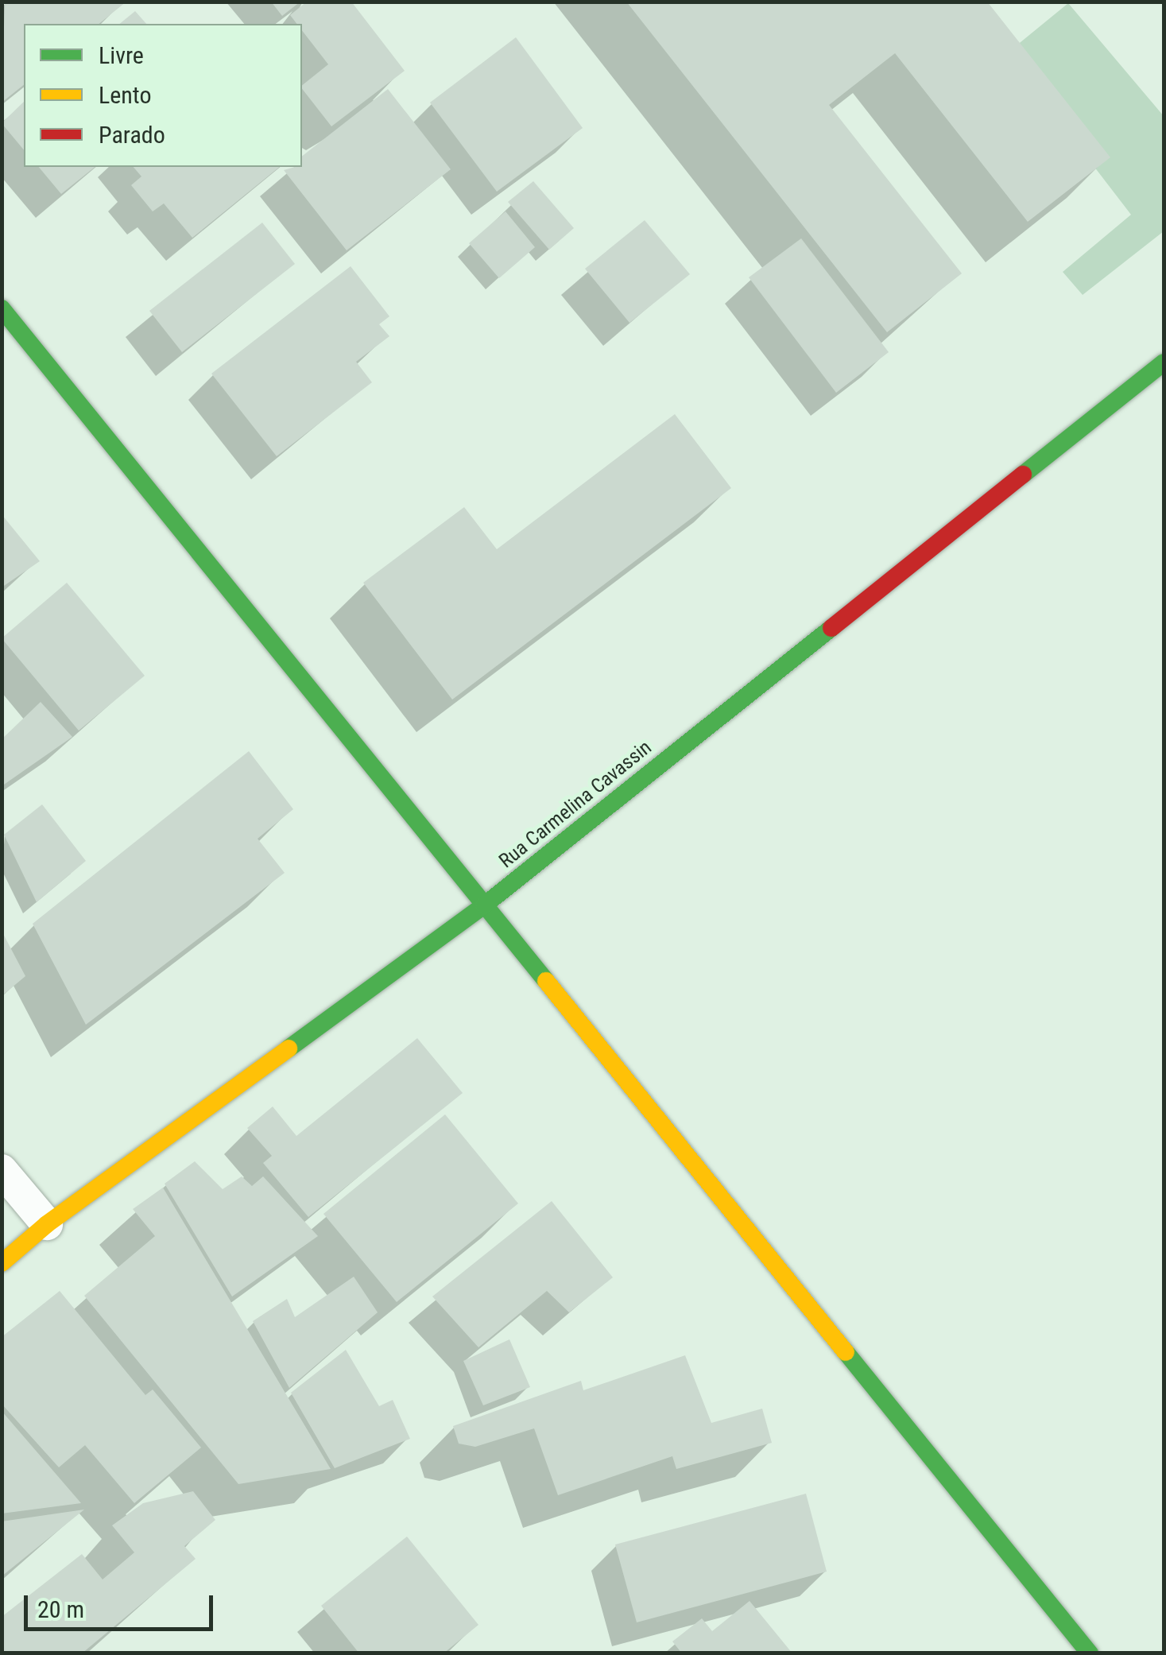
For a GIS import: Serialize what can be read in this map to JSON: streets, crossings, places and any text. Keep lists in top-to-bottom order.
{
  "streets": {
    "street": ["Rua Carmelina Cavassin"]
  },
  "legend": ["Livre", "Lento", "Parado"],
  "scale_bar": "20 m"
}
